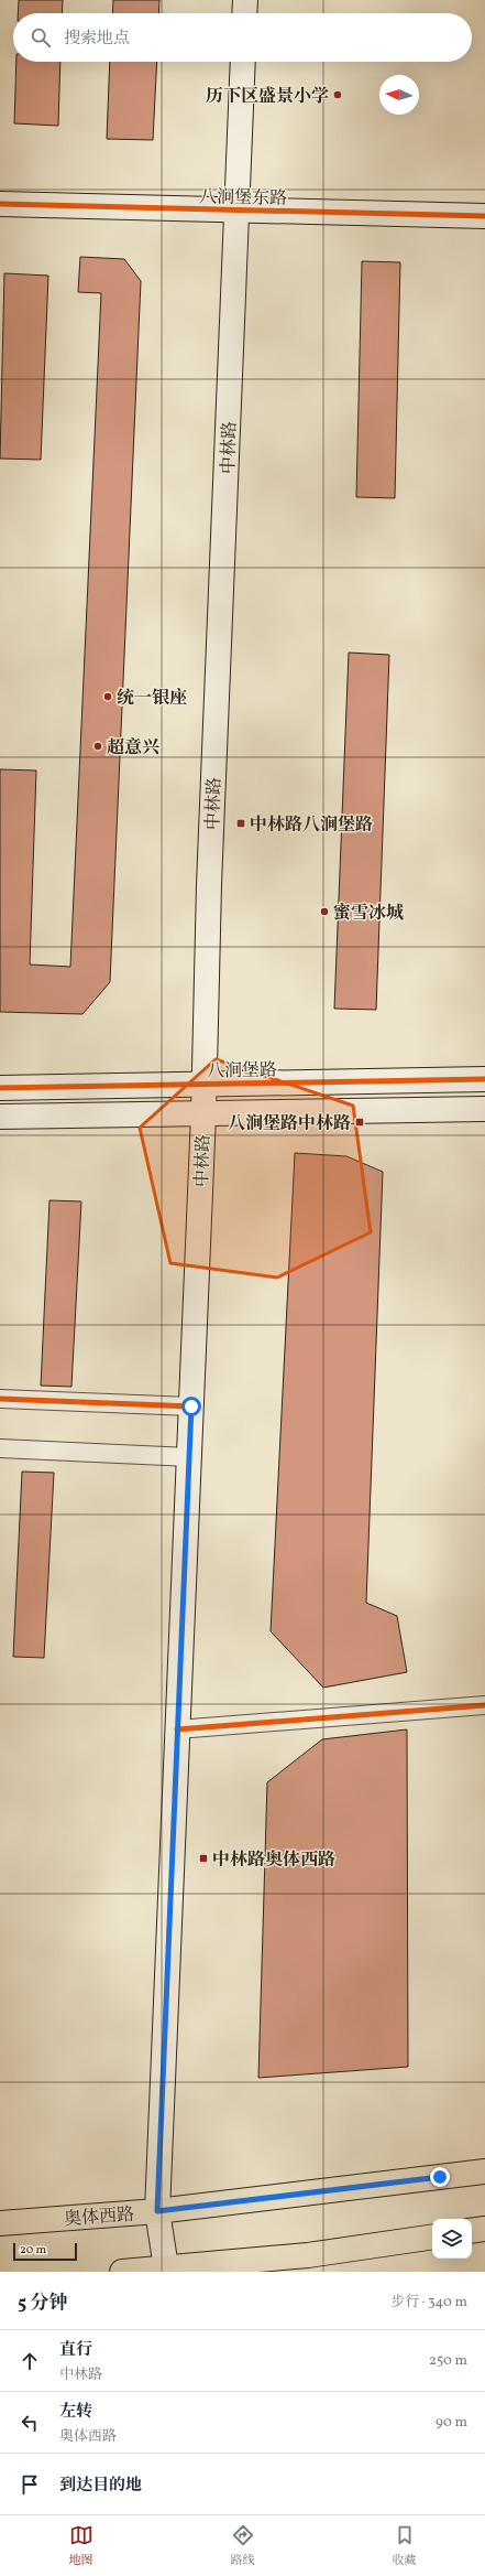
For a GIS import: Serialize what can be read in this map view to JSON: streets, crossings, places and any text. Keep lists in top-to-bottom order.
{
  "streets": {
    "main road": [
      "八涧堡东路",
      "中林路",
      "八涧堡路",
      "奥体西路"
    ]
  },
  "crossings": [
    ["八涧堡东路", "中林路"],
    ["中林路", "八涧堡路"],
    ["中林路", "奥体西路"]
  ],
  "places": {
    "other": [
      "历下区盛景小学",
      "统一银座",
      "超意兴",
      "蜜雪冰城"
    ],
    "transit": ["中林路八涧堡路", "八涧堡路中林路", "中林路奥体西路"]
  },
  "scale_bar": "20 m",
  "north": "left",
  "page": {
    "search": "搜索地点",
    "scale": "20 m",
    "heading": ["5 分钟", "步行 · 340 m"],
    "list": [
      ["直行", "中林路", "250 m"],
      ["左转", "奥体西路", "90 m"],
      "到达目的地"
    ],
    "nav": ["地图", "路线", "收藏"]
  }
}
